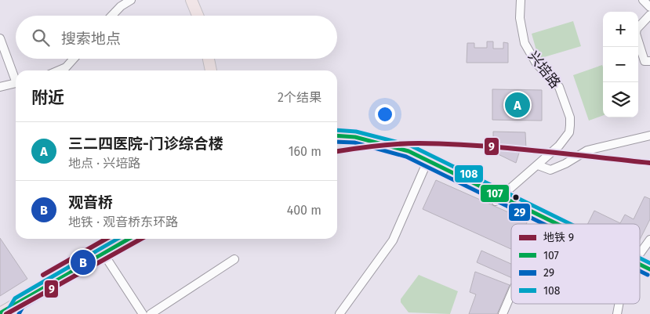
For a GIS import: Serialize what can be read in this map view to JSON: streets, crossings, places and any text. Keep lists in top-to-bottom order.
{
  "streets": {
    "street": ["兴培路"]
  },
  "lines": [
    "transit line 108",
    "transit line 107",
    "transit line 29",
    "metro line 9"
  ],
  "legend": [
    "地铁 9",
    "107",
    "29",
    "108"
  ],
  "page": {
    "map_buttons": ["+", "−"],
    "search": "搜索地点",
    "heading": ["附近", "2个结果"],
    "pins": ["A", "B"],
    "list": [
      {
        "mark": "A",
        "name": "三二四医院-门诊综合楼",
        "note": "地点 · 兴培路",
        "value": "160 m"
      },
      {
        "mark": "B",
        "name": "观音桥",
        "note": "地铁 · 观音桥东环路",
        "value": "400 m"
      }
    ]
  }
}
